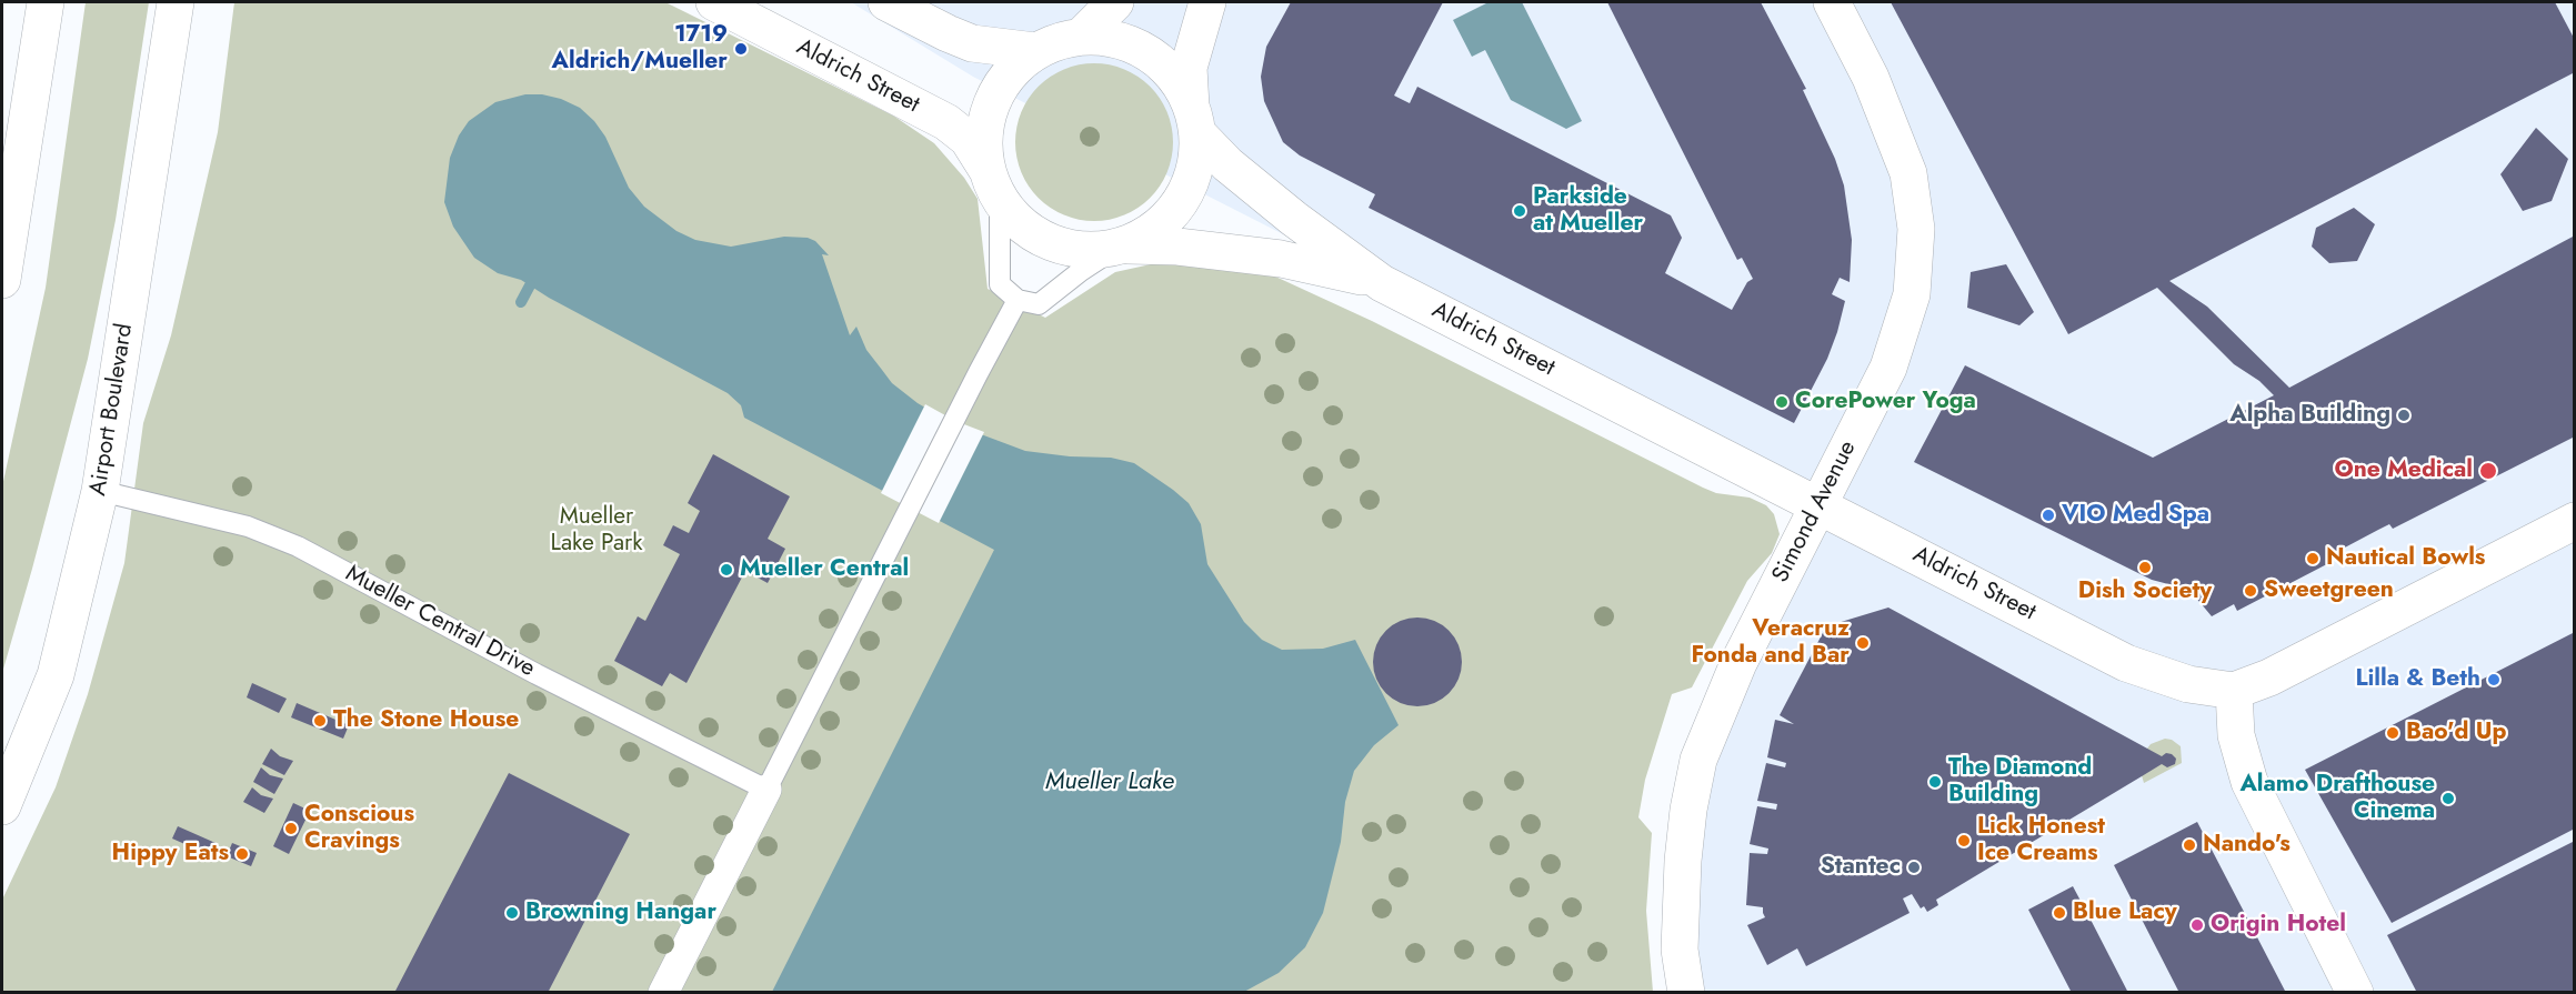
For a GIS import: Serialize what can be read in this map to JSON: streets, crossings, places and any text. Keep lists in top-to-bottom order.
{
  "streets": {
    "street": ["Aldrich Street", "Airport Boulevard", "Simond Avenue"],
    "lane": ["Mueller Central Drive"]
  },
  "crossings": [
    ["Aldrich Street", "Simond Avenue"],
    ["Airport Boulevard", "Mueller Central Drive"]
  ],
  "water": ["Mueller Lake"],
  "parks": ["Mueller Lake Park"],
  "places": [
    "1719 Aldrich/Mueller",
    "Parkside at Mueller",
    "CorePower Yoga",
    "Alpha Building",
    "One Medical",
    "VIO Med Spa",
    "Nautical Bowls",
    "Dish Society",
    "Mueller Central",
    "Sweetgreen",
    "Veracruz Fonda and Bar",
    "Lilla & Beth",
    "The Stone House",
    "Bao'd Up",
    "The Diamond Building",
    "Alamo Drafthouse Cinema",
    "Conscious Cravings",
    "Lick Honest Ice Creams",
    "Nando's",
    "Hippy Eats",
    "Stantec",
    "Browning Hangar",
    "Blue Lacy",
    "Origin Hotel"
  ]
}
